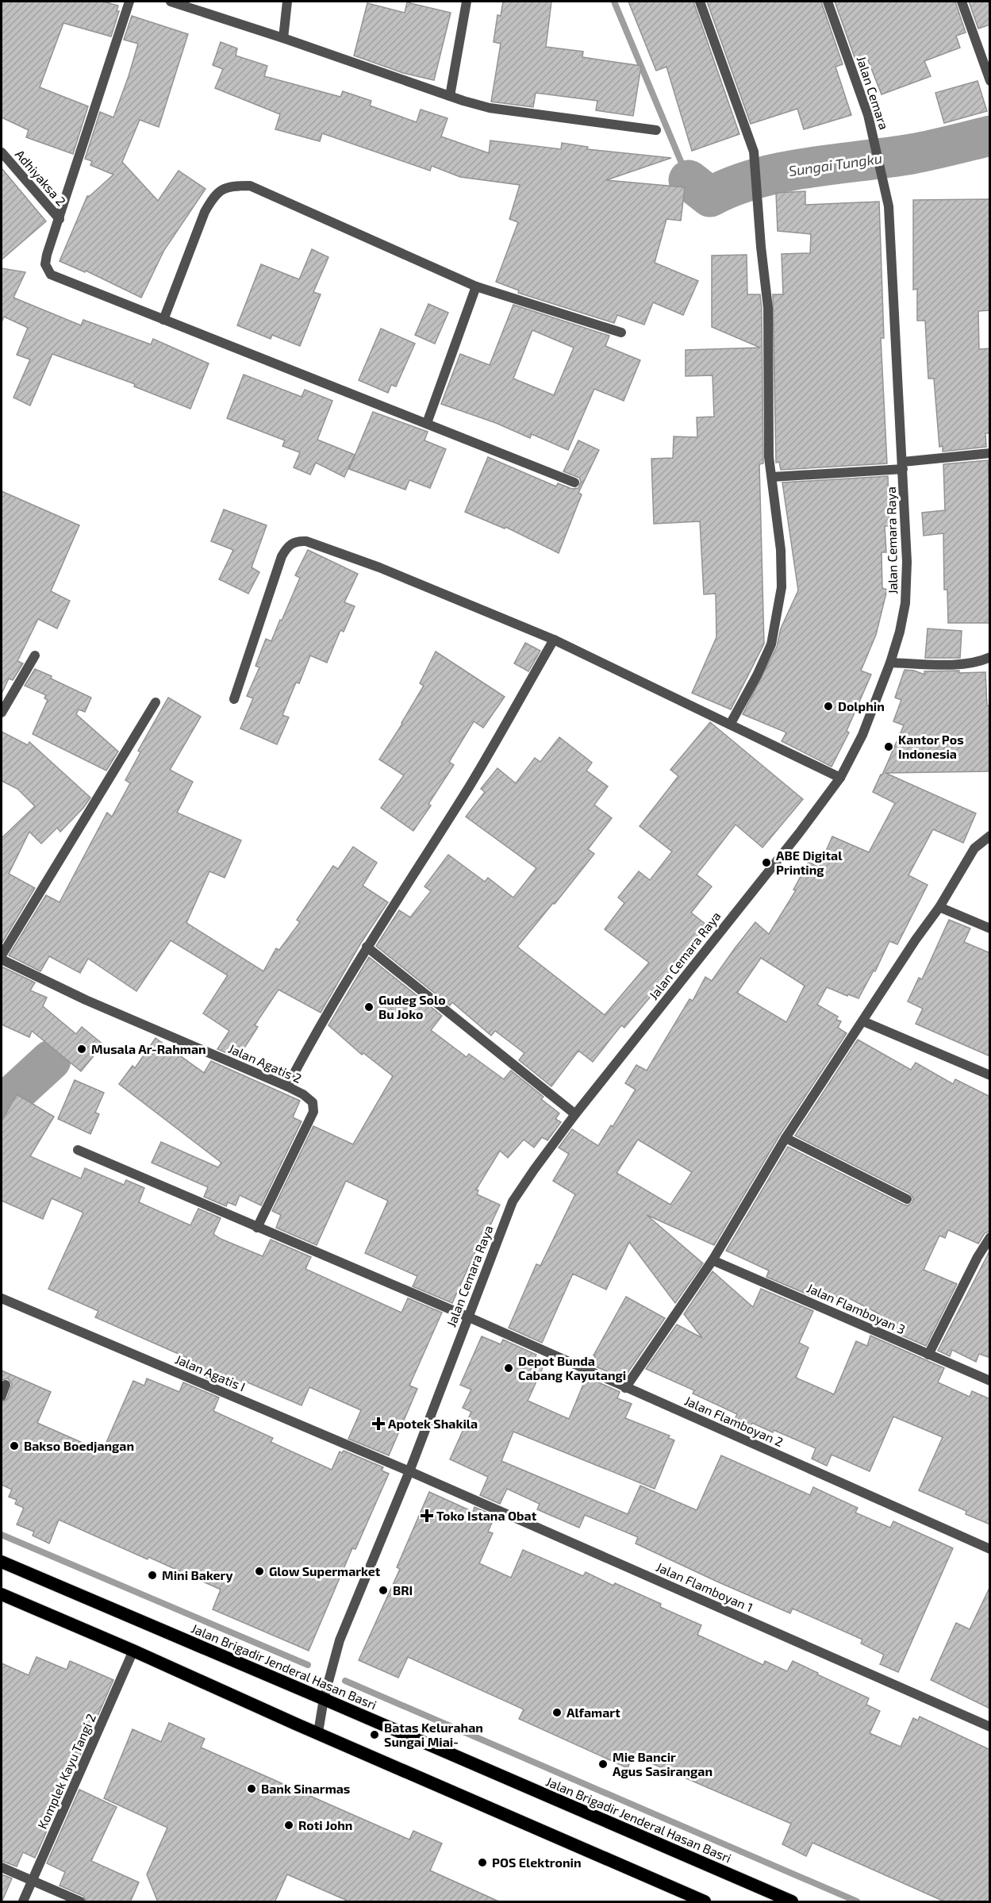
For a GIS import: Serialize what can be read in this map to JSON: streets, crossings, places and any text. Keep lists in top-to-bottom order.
{
  "streets": {
    "highway": ["Jalan Brigadir Jenderal Hasan Basri"],
    "street": [
      "Jalan Cemara",
      "Adhiyaksa 2",
      "Jalan Cemara Raya",
      "Jalan Agatis 2",
      "Jalan Flamboyan 3",
      "Jalan Agatis I",
      "Jalan Flamboyan 2",
      "Jalan Flamboyan 1",
      "Komplek Kayu Tangi 2"
    ]
  },
  "crossings": [
    ["Jalan Cemara", "Jalan Cemara Raya"],
    ["Jalan Cemara Raya", "Jalan Agatis I"],
    ["Jalan Cemara Raya", "Jalan Flamboyan 2"],
    ["Jalan Cemara Raya", "Jalan Flamboyan 1"],
    ["Jalan Cemara Raya", "Jalan Brigadir Jenderal Hasan Basri"],
    ["Jalan Agatis 2", "Jalan Flamboyan 2"],
    ["Jalan Agatis I", "Jalan Flamboyan 1"]
  ],
  "water": ["Sungai Tungku"],
  "places": {
    "other": [
      "Dolphin",
      "Kantor Pos Indonesia",
      "ABE Digital Printing",
      "Gudeg Solo Bu Joko",
      "Musala Ar-Rahman",
      "Depot Bunda Cabang Kayutangi",
      "Bakso Boedjangan",
      "Glow Supermarket",
      "Mini Bakery",
      "BRI",
      "Alfamart",
      "Batas Kelurahan Sungai Miai-",
      "Mie Bancir Agus Sasirangan",
      "Bank Sinarmas",
      "Roti John",
      "POS Elektronin"
    ],
    "health": ["Apotek Shakila", "Toko Istana Obat"]
  }
}
